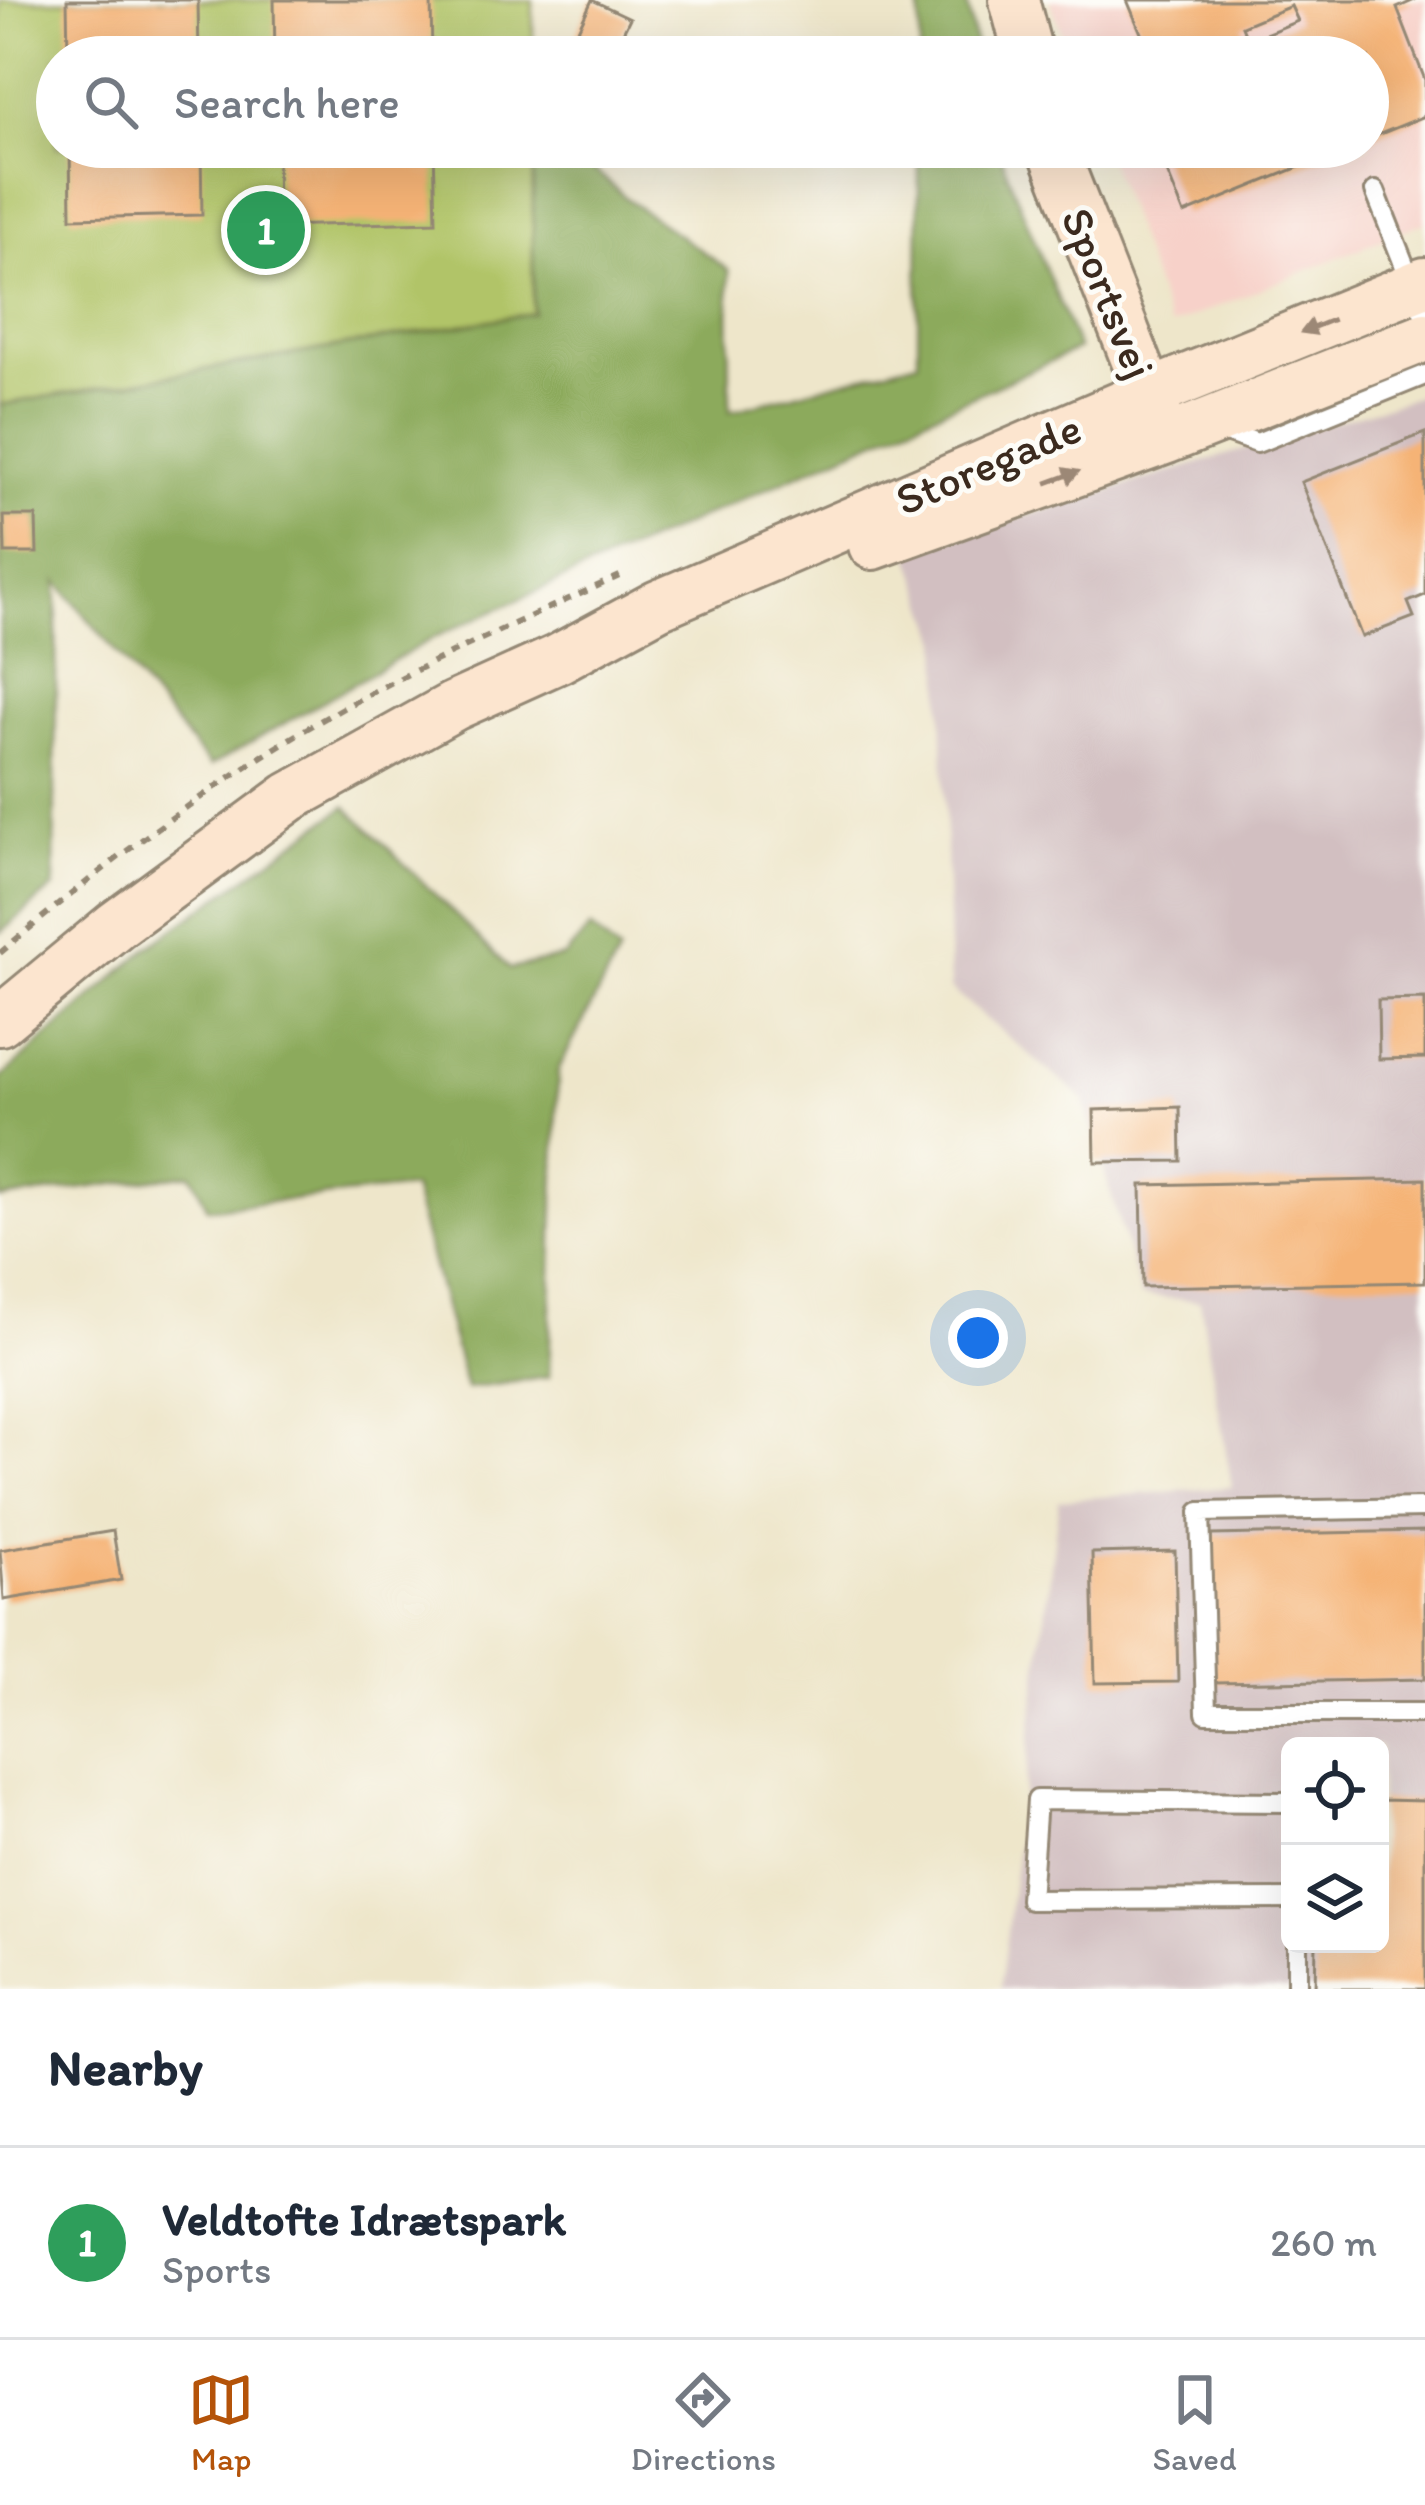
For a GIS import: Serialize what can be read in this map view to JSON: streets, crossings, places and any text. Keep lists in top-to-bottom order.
{
  "streets": {
    "main road": ["Sportsvej", "Storegade"]
  },
  "crossings": [
    ["Sportsvej", "Storegade"]
  ],
  "page": {
    "search": "Search here",
    "pins": "1",
    "heading": "Nearby",
    "list": [
      {
        "mark": "1",
        "name": "Veldtofte Idrætspark",
        "note": "Sports",
        "value": "260 m"
      }
    ],
    "nav": ["Map", "Directions", "Saved"]
  }
}
